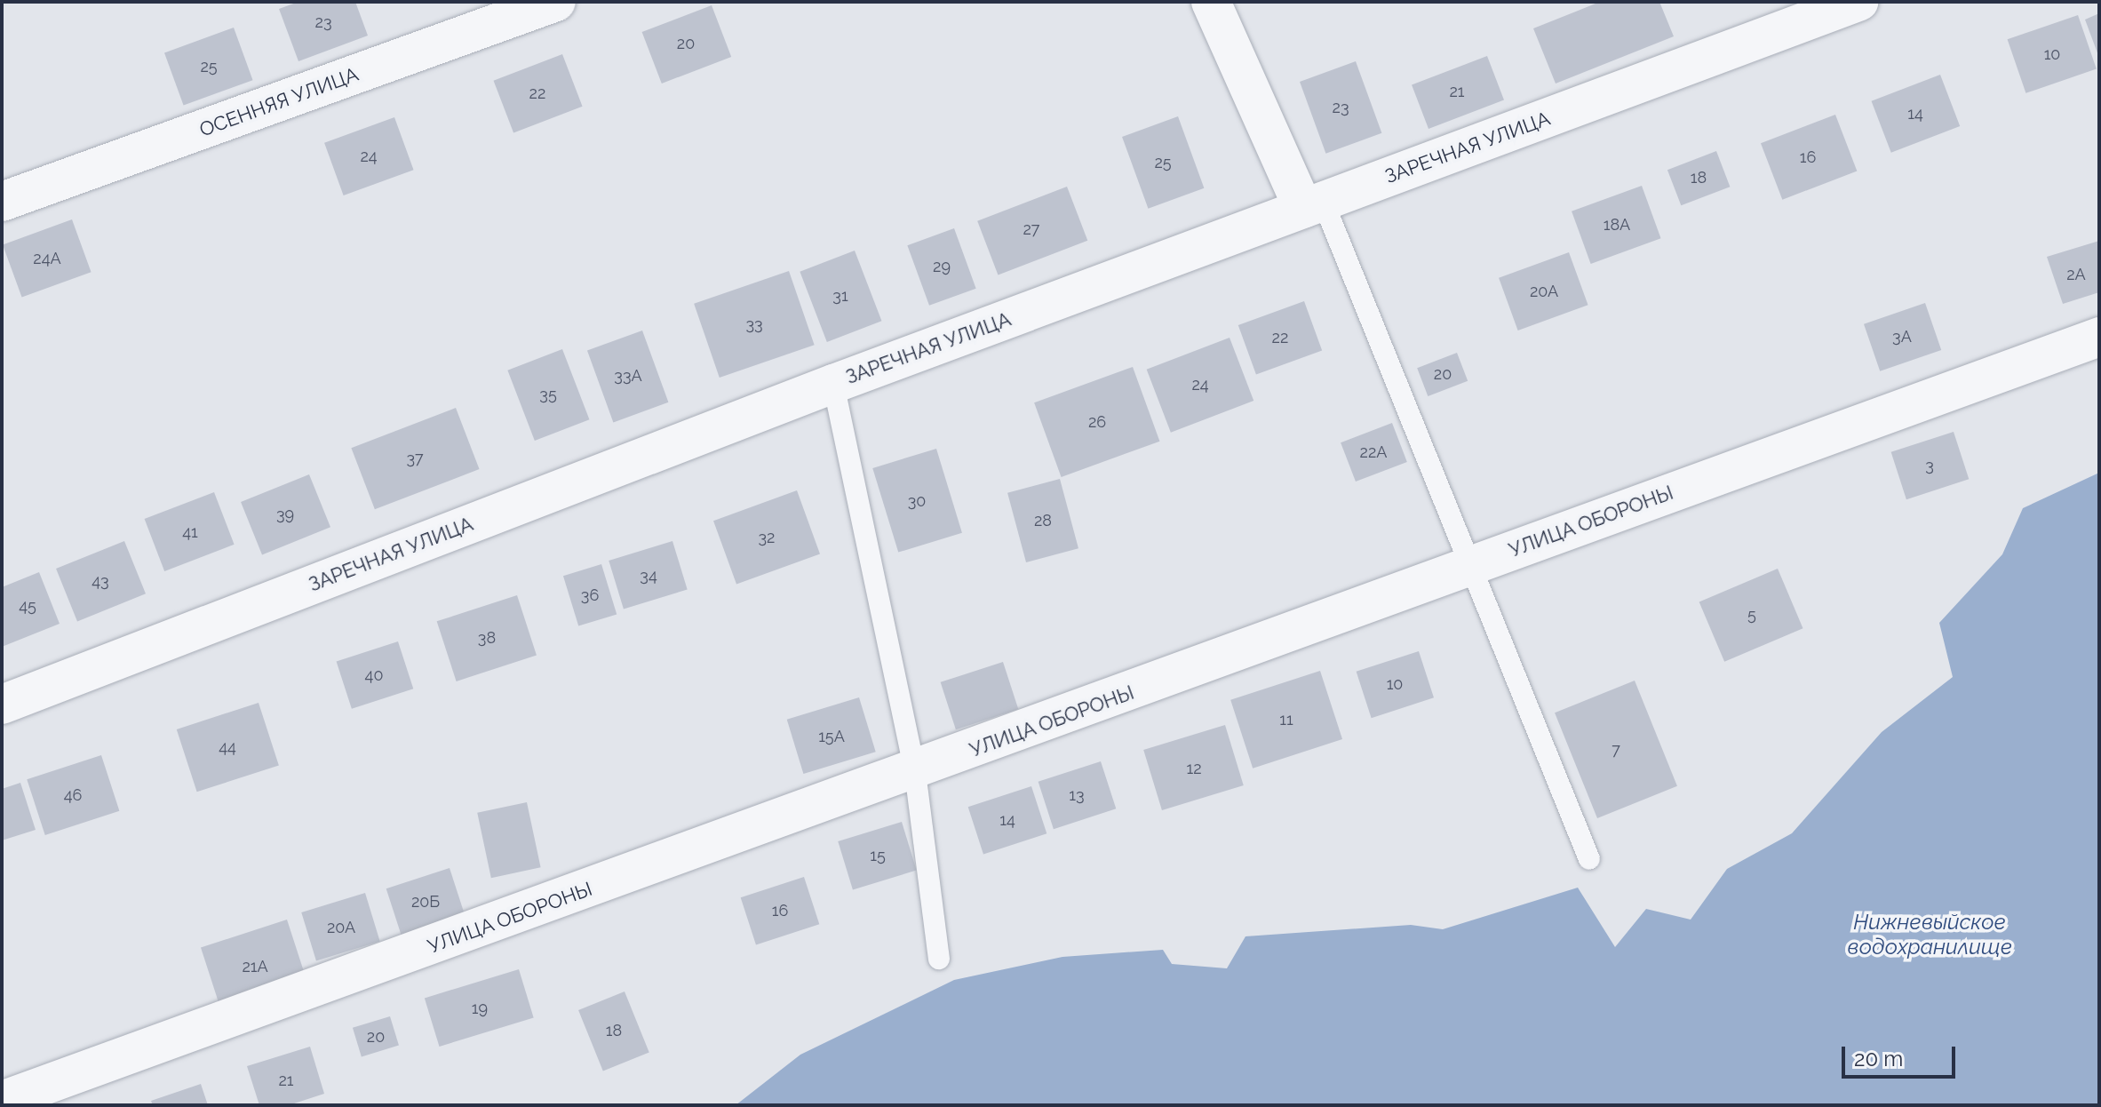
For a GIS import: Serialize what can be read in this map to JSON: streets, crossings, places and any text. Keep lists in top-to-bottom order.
{
  "streets": {
    "street": ["ОСЕННЯЯ УЛИЦА", "ЗАРЕЧНАЯ УЛИЦА", "УЛИЦА ОБОРОНЫ"]
  },
  "water": ["Нижневыйское водохранилище"],
  "house_numbers": [
    "23",
    "20",
    "10",
    "25",
    "21",
    "22",
    "23",
    "14",
    "24",
    "16",
    "25",
    "18",
    "18А",
    "27",
    "24А",
    "29",
    "2А",
    "20А",
    "31",
    "33",
    "3А",
    "22",
    "20",
    "33А",
    "24",
    "35",
    "26",
    "22А",
    "37",
    "3",
    "30",
    "39",
    "28",
    "41",
    "32",
    "34",
    "43",
    "36",
    "45",
    "5",
    "38",
    "40",
    "10",
    "11",
    "15А",
    "44",
    "7",
    "12",
    "46",
    "13",
    "14",
    "15",
    "20Б",
    "16",
    "20А",
    "21А",
    "19",
    "18",
    "20",
    "21"
  ],
  "scale_bar": "20 m"
}
